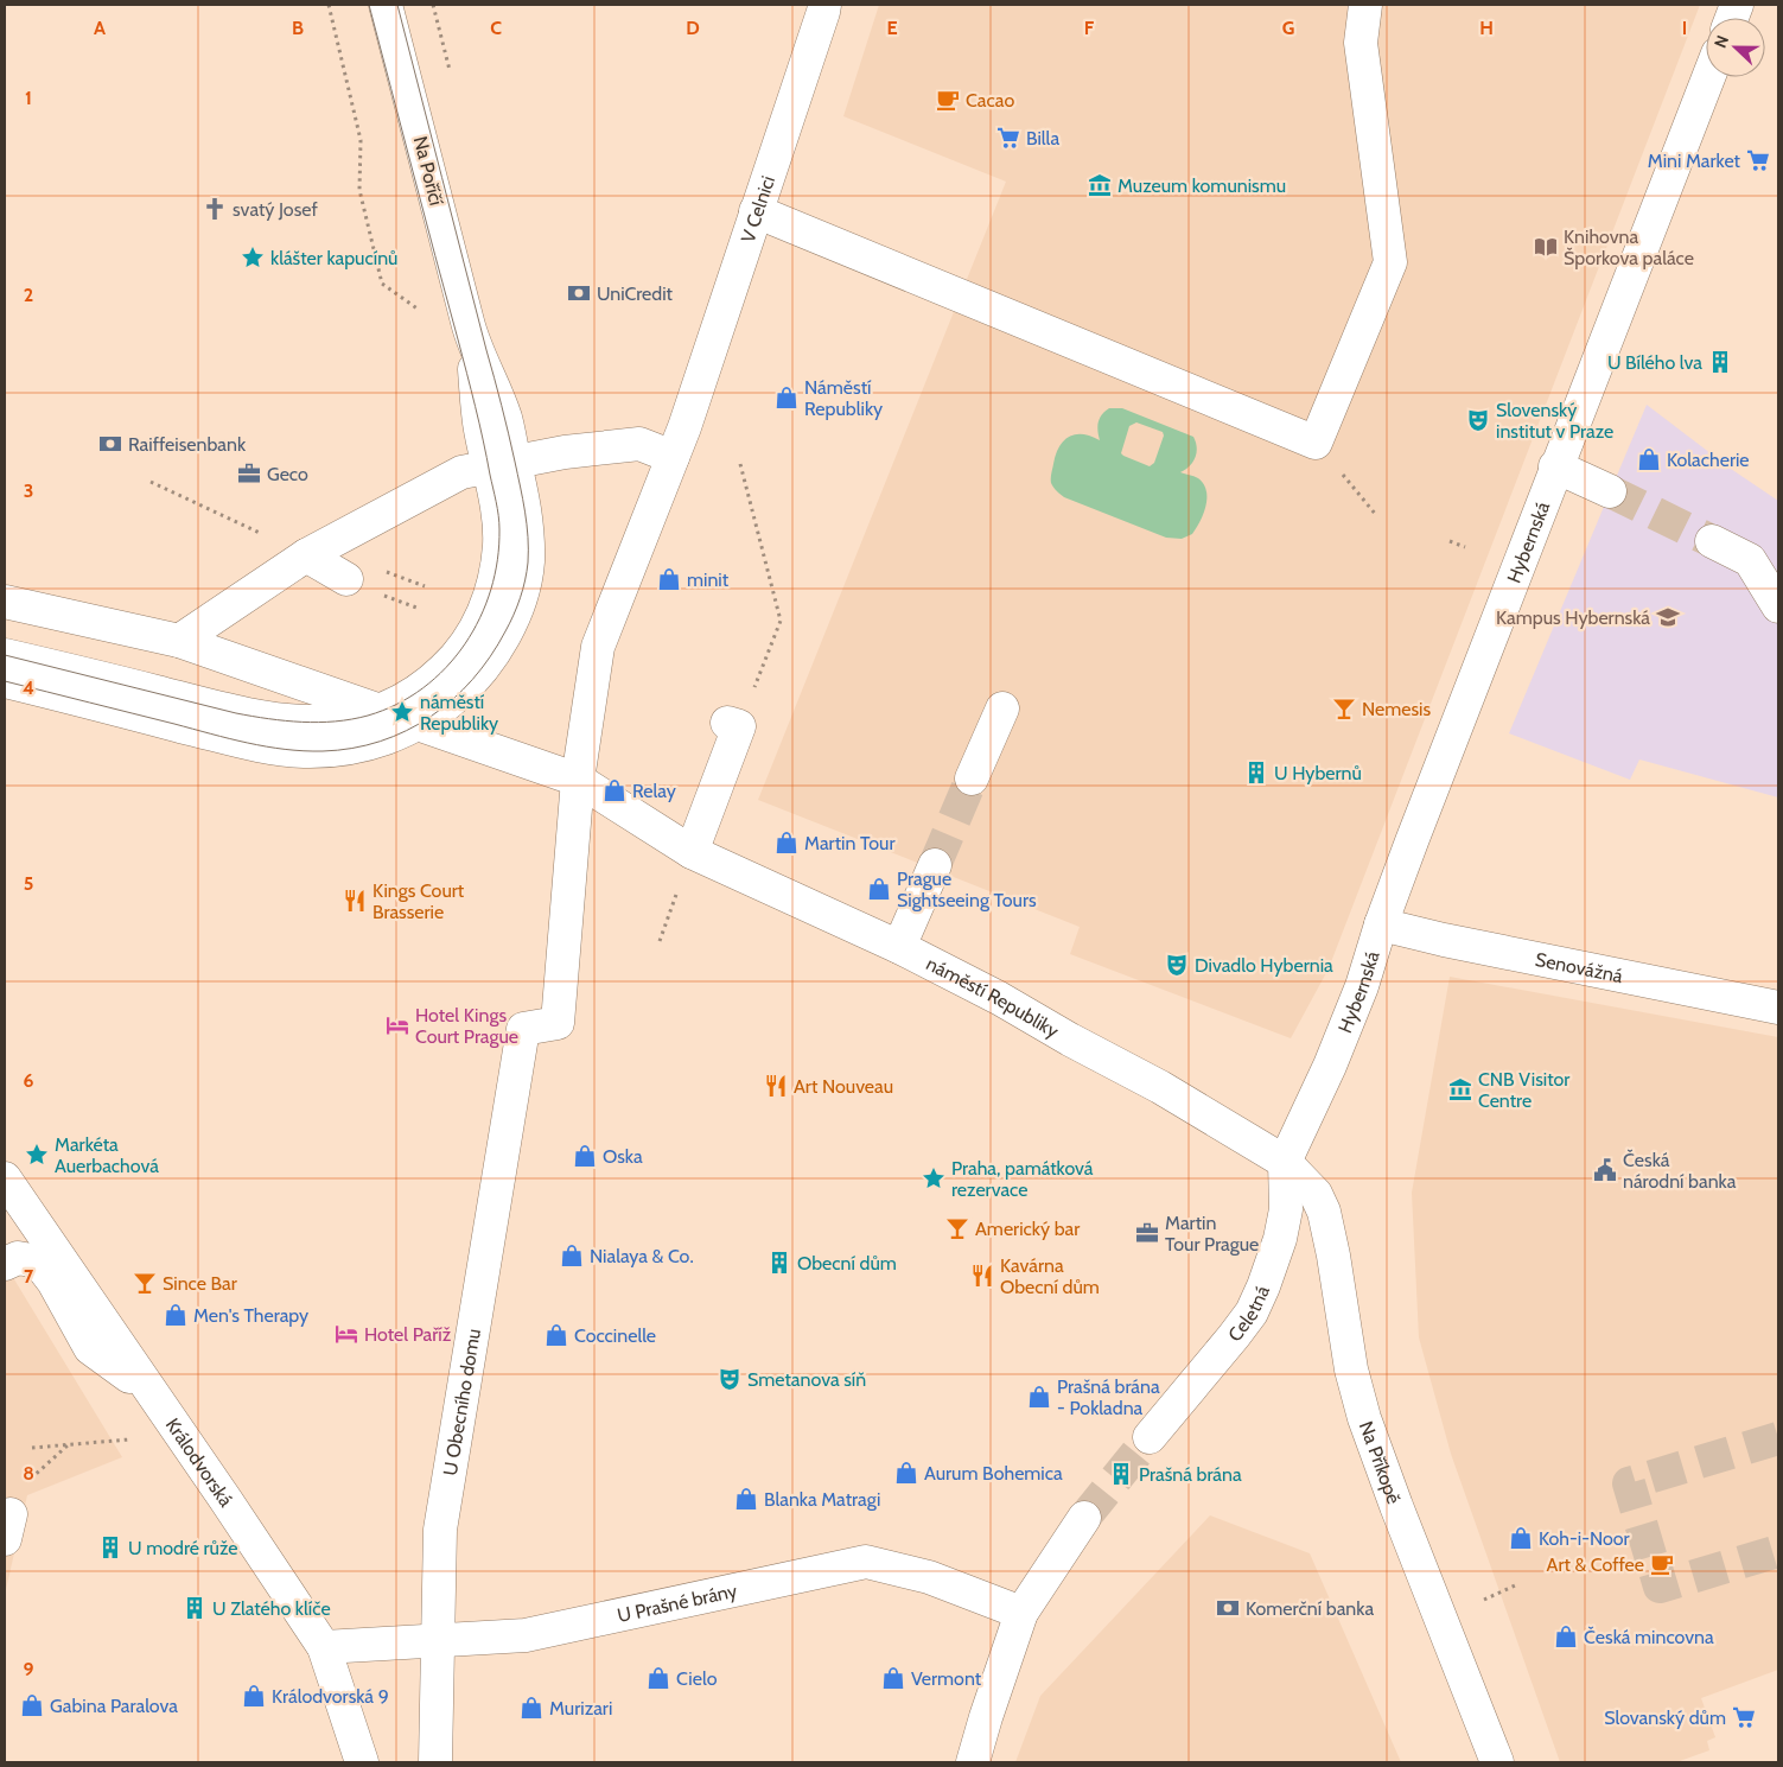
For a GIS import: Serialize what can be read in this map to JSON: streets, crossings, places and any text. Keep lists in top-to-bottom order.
{
  "streets": {
    "street": [
      "Na Poříčí",
      "V Celnici",
      "Hybernská",
      "Senovážná",
      "náměstí Republiky",
      "Celetná",
      "U Obecního domu",
      "Na Příkopě",
      "Králodvorská",
      "U Prašné brány"
    ]
  },
  "crossings": [
    ["Hybernská", "Senovážná"],
    ["Hybernská", "náměstí Republiky"],
    ["Hybernská", "Celetná"],
    ["Hybernská", "Na Příkopě"],
    ["náměstí Republiky", "Celetná"],
    ["náměstí Republiky", "U Obecního domu"],
    ["náměstí Republiky", "Na Příkopě"],
    ["Celetná", "Na Příkopě"],
    ["U Obecního domu", "U Prašné brány"],
    ["Králodvorská", "U Prašné brány"]
  ],
  "places": {
    "cafe": ["Cacao", "Art & Coffee"],
    "supermarket": ["Billa", "Mini Market", "Slovanský dům"],
    "museum": ["Muzeum komunismu", "CNB Visitor Centre"],
    "church": ["svatý Josef"],
    "library": ["Knihovna Šporkova paláce"],
    "place": [
      "klášter kapucínů",
      "náměstí Republiky",
      "Markéta Auerbachová",
      "Praha, památková rezervace"
    ],
    "bank": ["UniCredit", "Raiffeisenbank", "Komerční banka"],
    "building": [
      "U Bílého lva",
      "U Hybernů",
      "Obecní dům",
      "Prašná brána",
      "U modré růže",
      "U Zlatého klíče"
    ],
    "shop": [
      "Náměstí Republiky",
      "Kolacherie",
      "minit",
      "Relay",
      "Martin Tour",
      "Prague Sightseeing Tours",
      "Oska",
      "Nialaya & Co.",
      "Men's Therapy",
      "Coccinelle",
      "Prašná brána - Pokladna",
      "Aurum Bohemica",
      "Blanka Matragi",
      "Koh-i-Noor",
      "Česká mincovna",
      "Cielo",
      "Vermont",
      "Králodvorská 9",
      "Gabina Paralova",
      "Murizari"
    ],
    "theatre": ["Slovenský institut v Praze", "Divadlo Hybernia", "Smetanova síň"],
    "office": ["Geco", "Martin Tour Prague"],
    "school or university": ["Kampus Hybernská"],
    "bar": ["Nemesis", "Americký bar", "Since Bar"],
    "restaurant": ["Kings Court Brasserie", "Art Nouveau", "Kavárna Obecní dům"],
    "hotel": ["Hotel Kings Court Prague", "Hotel Paříž"],
    "public building": ["Česká národní banka"]
  },
  "north": "left",
  "grid": {
    "columns": [
      "A",
      "B",
      "C",
      "D",
      "E",
      "F",
      "G",
      "H",
      "I"
    ],
    "rows": [
      "1",
      "2",
      "3",
      "4",
      "5",
      "6",
      "7",
      "8",
      "9"
    ]
  }
}
